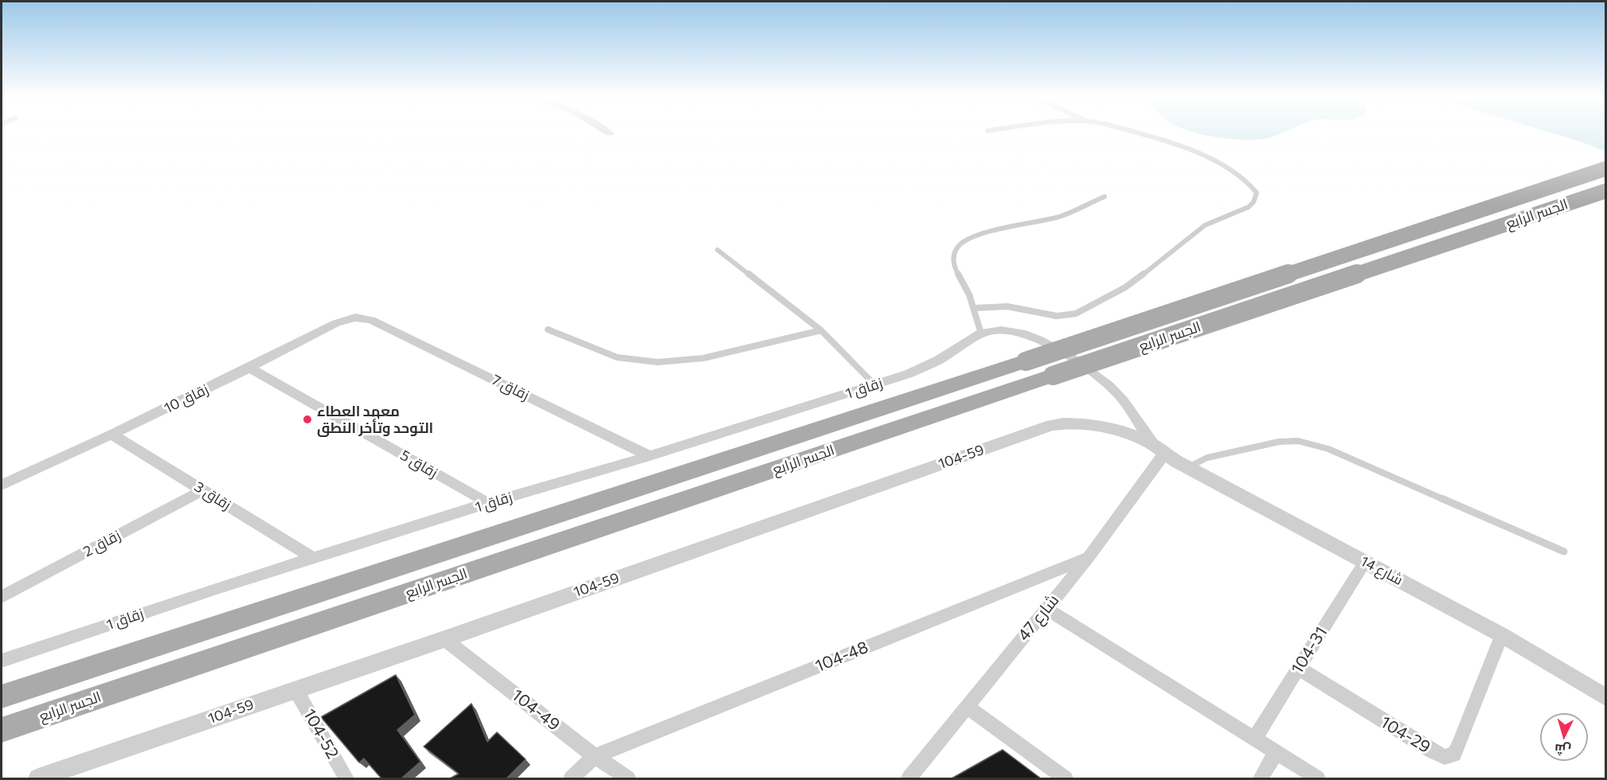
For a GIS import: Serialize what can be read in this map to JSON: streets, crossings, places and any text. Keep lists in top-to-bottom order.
{
  "streets": {
    "main road": ["الجسر الرابع"],
    "street": [
      "زقاق 7",
      "زقاق 1",
      "زقاق 10",
      "104-59",
      "زقاق 5",
      "زقاق 3",
      "زقاق 2",
      "شارع 14",
      "شارع 47",
      "104-31",
      "104-48",
      "104-49",
      "104-52",
      "104-29"
    ]
  },
  "crossings": [
    ["زقاق 7", "زقاق 1"],
    ["زقاق 7", "زقاق 10"],
    ["زقاق 1", "زقاق 5"],
    ["زقاق 1", "زقاق 3"],
    ["زقاق 10", "زقاق 5"],
    ["زقاق 10", "زقاق 3"],
    ["104-59", "شارع 14"],
    ["104-59", "شارع 47"],
    ["104-59", "104-49"],
    ["104-59", "104-52"],
    ["زقاق 3", "زقاق 2"],
    ["شارع 14", "شارع 47"],
    ["شارع 14", "104-31"],
    ["شارع 14", "104-29"],
    ["شارع 47", "104-48"],
    ["104-31", "104-29"],
    ["104-48", "104-49"]
  ],
  "places": ["معهد العطاء التوحد وتأخر النطق"],
  "north": "bottom"
}
